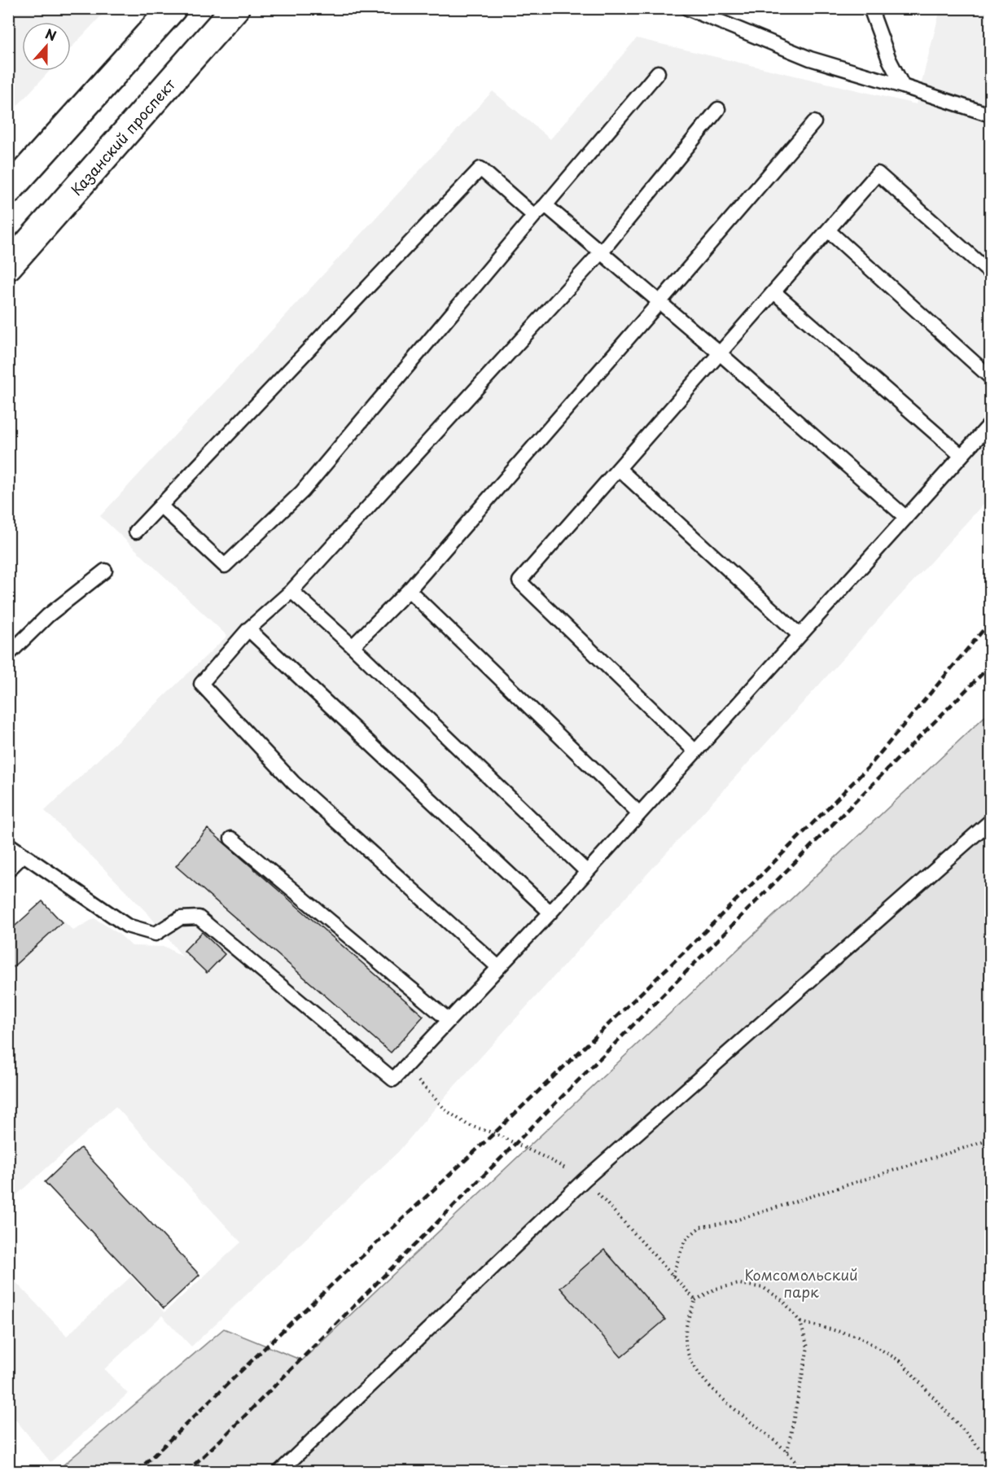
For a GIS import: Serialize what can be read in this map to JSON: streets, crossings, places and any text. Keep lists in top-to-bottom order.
{
  "streets": {
    "main road": ["Казанский проспект"]
  },
  "parks": ["Комсомольский парк"],
  "north": "top"
}
